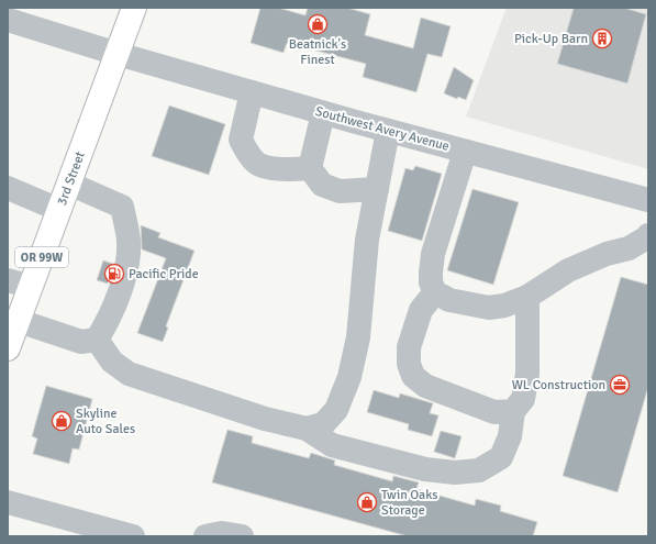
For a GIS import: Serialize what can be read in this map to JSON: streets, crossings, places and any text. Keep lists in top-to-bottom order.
{
  "streets": {
    "highway": ["3rd Street", "OR 99W"],
    "street": ["Southwest Avery Avenue"]
  },
  "crossings": [
    ["Southwest Avery Avenue", "3rd Street"]
  ],
  "places": {
    "shop": ["Beatnick's Finest", "Skyline Auto Sales", "Twin Oaks Storage"],
    "building": ["Pick-Up Barn"],
    "fuel station": ["Pacific Pride"],
    "office": ["WL Construction"]
  }
}
